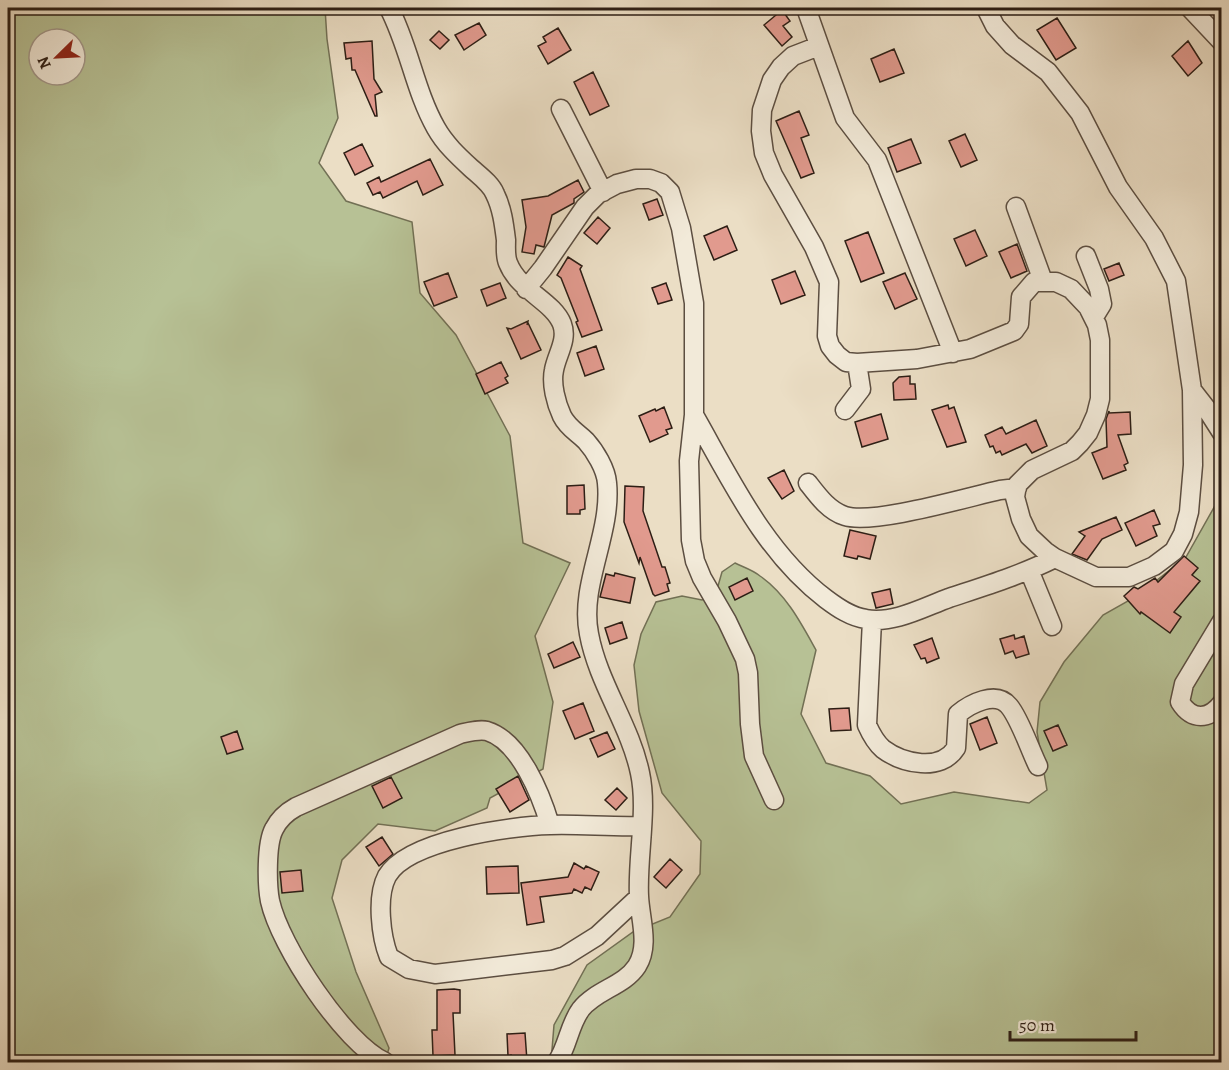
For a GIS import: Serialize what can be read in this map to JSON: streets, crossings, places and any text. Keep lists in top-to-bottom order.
{
  "scale_bar": "50 m",
  "north": "bottom left"
}
